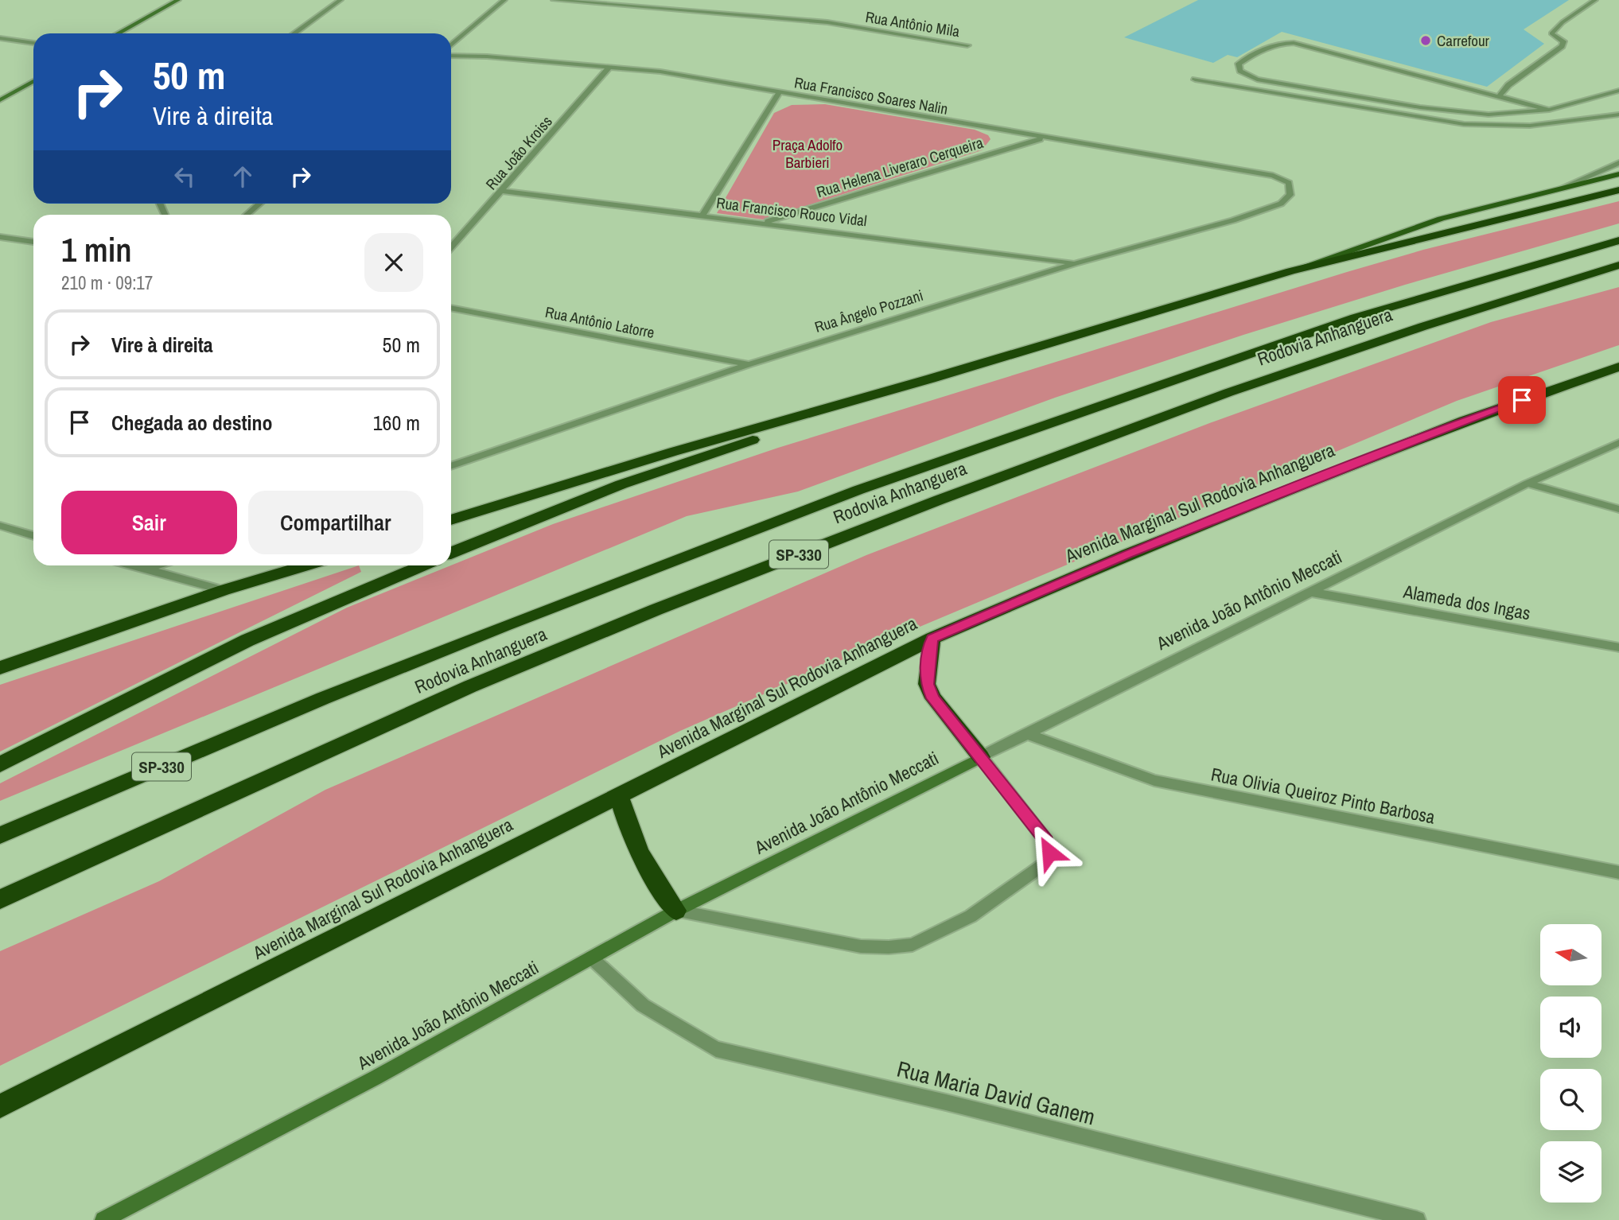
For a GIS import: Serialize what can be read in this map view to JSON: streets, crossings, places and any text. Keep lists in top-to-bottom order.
{
  "streets": {
    "highway": ["Rodovia Anhanguera", "Avenida Marginal Sul Rodovia Anhanguera", "SP-330"],
    "main road": ["Avenida João Antônio Meccati"],
    "street": [
      "Rua Antônio Mila",
      "Rua Francisco Soares Nalin",
      "Rua João Kroiss",
      "Rua Helena Liveraro Cerqueira",
      "Rua Francisco Rouco Vidal",
      "Rua Ângelo Pozzani",
      "Rua Antônio Latorre",
      "Alameda dos Ingas",
      "Rua Olivia Queiroz Pinto Barbosa",
      "Rua Maria David Ganem"
    ]
  },
  "crossings": [
    ["Rua Francisco Soares Nalin", "Rua João Kroiss"],
    ["Rua Francisco Soares Nalin", "Rua Helena Liveraro Cerqueira"],
    ["Rua Francisco Soares Nalin", "Rua Ângelo Pozzani"],
    ["Rua João Kroiss", "Rua Francisco Rouco Vidal"],
    ["Rua Helena Liveraro Cerqueira", "Rua Francisco Rouco Vidal"],
    ["Rua Francisco Rouco Vidal", "Rua Ângelo Pozzani"],
    ["Rua Ângelo Pozzani", "Rua Antônio Latorre"],
    ["Avenida João Antônio Meccati", "Alameda dos Ingas"],
    ["Avenida João Antônio Meccati", "Rua Olivia Queiroz Pinto Barbosa"],
    ["Avenida João Antônio Meccati", "Rua Maria David Ganem"]
  ],
  "parks": ["Praça Adolfo Barbieri"],
  "places": ["Carrefour"],
  "north": "left",
  "page": {
    "turn": ["50 m", "Vire à direita"],
    "heading": ["1 min", "210 m · 09:17"],
    "list": [
      {
        "name": "Vire à direita",
        "value": "50 m"
      },
      {
        "name": "Chegada ao destino",
        "value": "160 m"
      }
    ],
    "buttons": ["Sair", "Compartilhar"]
  }
}
